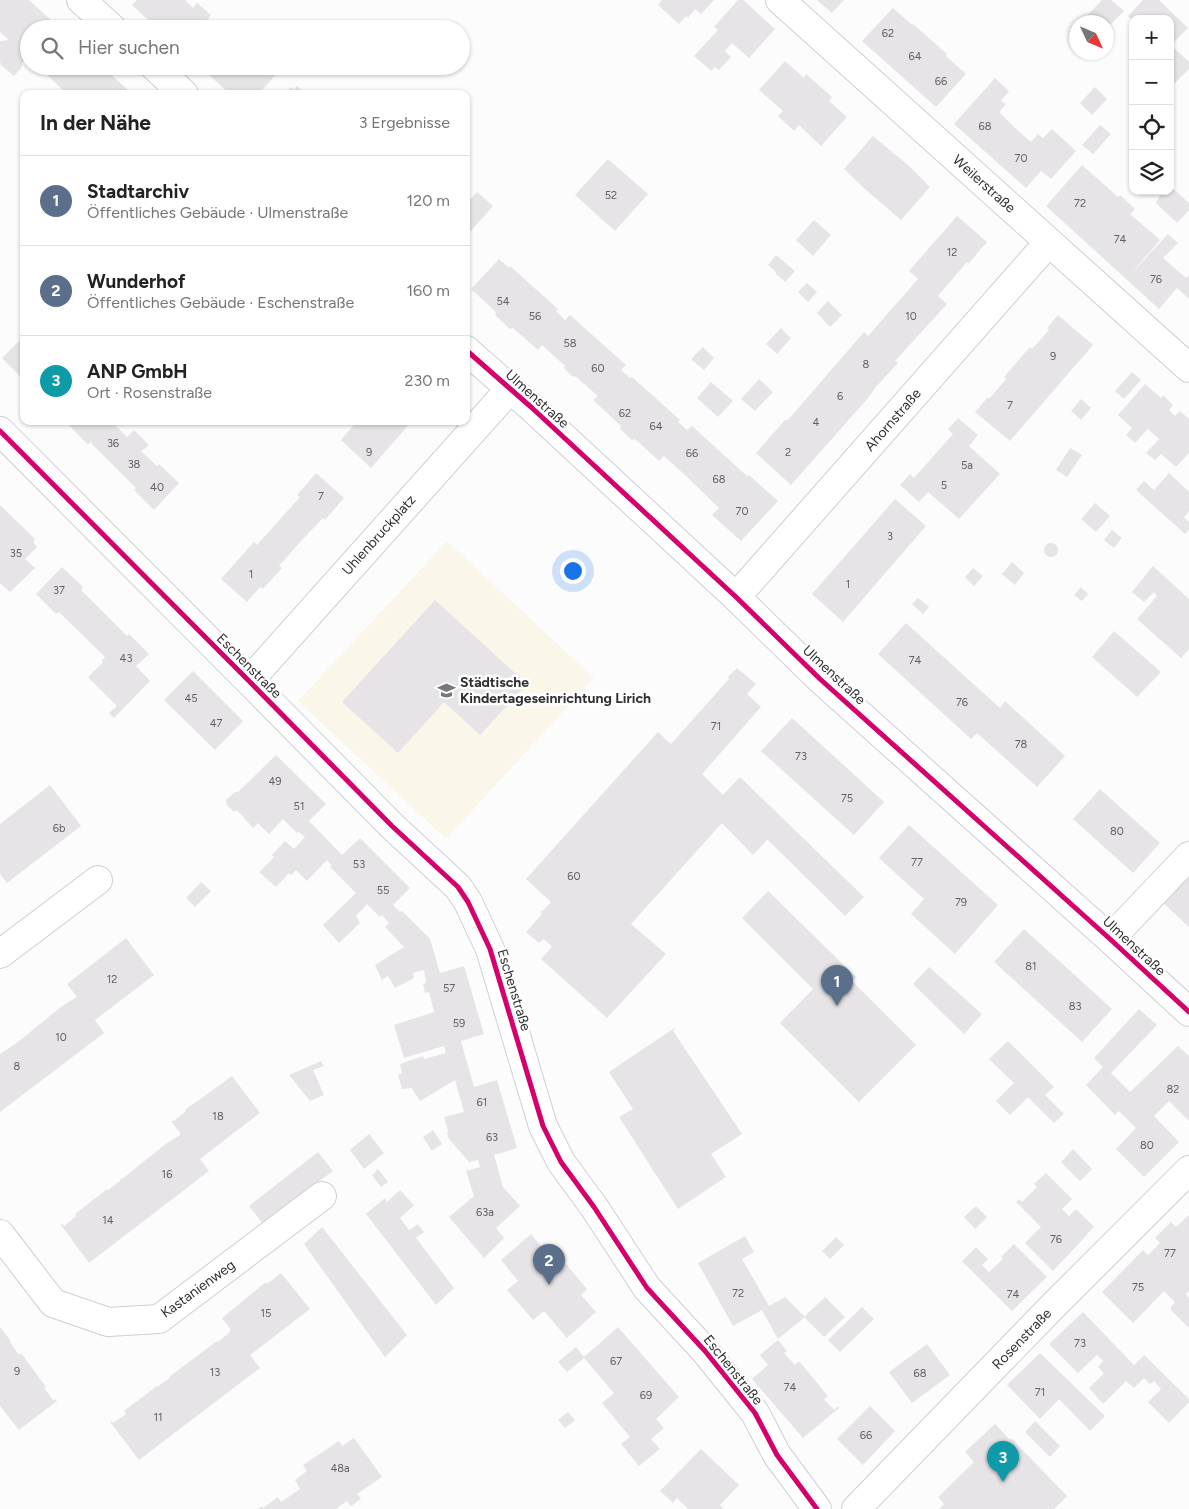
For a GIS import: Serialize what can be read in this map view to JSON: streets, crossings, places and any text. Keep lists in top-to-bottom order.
{
  "streets": {
    "street": [
      "Weilerstraße",
      "Ulmenstraße",
      "Ahornstraße",
      "Uhlenbruckplatz",
      "Eschenstraße",
      "Kastanienweg",
      "Rosenstraße"
    ]
  },
  "crossings": [
    ["Weilerstraße", "Ahornstraße"],
    ["Ulmenstraße", "Ahornstraße"],
    ["Ulmenstraße", "Uhlenbruckplatz"],
    ["Uhlenbruckplatz", "Eschenstraße"]
  ],
  "places": {
    "school or university": ["Städtische Kindertageseinrichtung Lirich"]
  },
  "house_numbers": [
    "62",
    "64",
    "66",
    "68",
    "70",
    "52",
    "72",
    "74",
    "12",
    "76",
    "54",
    "56",
    "10",
    "58",
    "9",
    "8",
    "60",
    "6",
    "7",
    "62",
    "4",
    "64",
    "36",
    "9",
    "2",
    "66",
    "38",
    "5a",
    "68",
    "5",
    "40",
    "7",
    "70",
    "3",
    "35",
    "1",
    "1",
    "37",
    "43",
    "74",
    "45",
    "76",
    "47",
    "71",
    "78",
    "73",
    "49",
    "75",
    "51",
    "6b",
    "80",
    "77",
    "53",
    "60",
    "55",
    "79",
    "81",
    "12",
    "57",
    "83",
    "59",
    "10",
    "8",
    "82",
    "61",
    "18",
    "63",
    "80",
    "16",
    "63a",
    "14",
    "76",
    "77",
    "75",
    "72",
    "74",
    "15",
    "73",
    "67",
    "9",
    "13",
    "68",
    "74",
    "71",
    "69",
    "11",
    "66",
    "48a"
  ],
  "north": "bottom right",
  "page": {
    "map_buttons": ["+", "−"],
    "search": "Hier suchen",
    "heading": ["In der Nähe", "3 Ergebnisse"],
    "list": [
      {
        "mark": "1",
        "name": "Stadtarchiv",
        "note": "Öffentliches Gebäude · Ulmenstraße",
        "value": "120 m"
      },
      {
        "mark": "2",
        "name": "Wunderhof",
        "note": "Öffentliches Gebäude · Eschenstraße",
        "value": "160 m"
      },
      {
        "mark": "3",
        "name": "ANP GmbH",
        "note": "Ort · Rosenstraße",
        "value": "230 m"
      }
    ],
    "pins": ["1", "2", "3"]
  }
}
